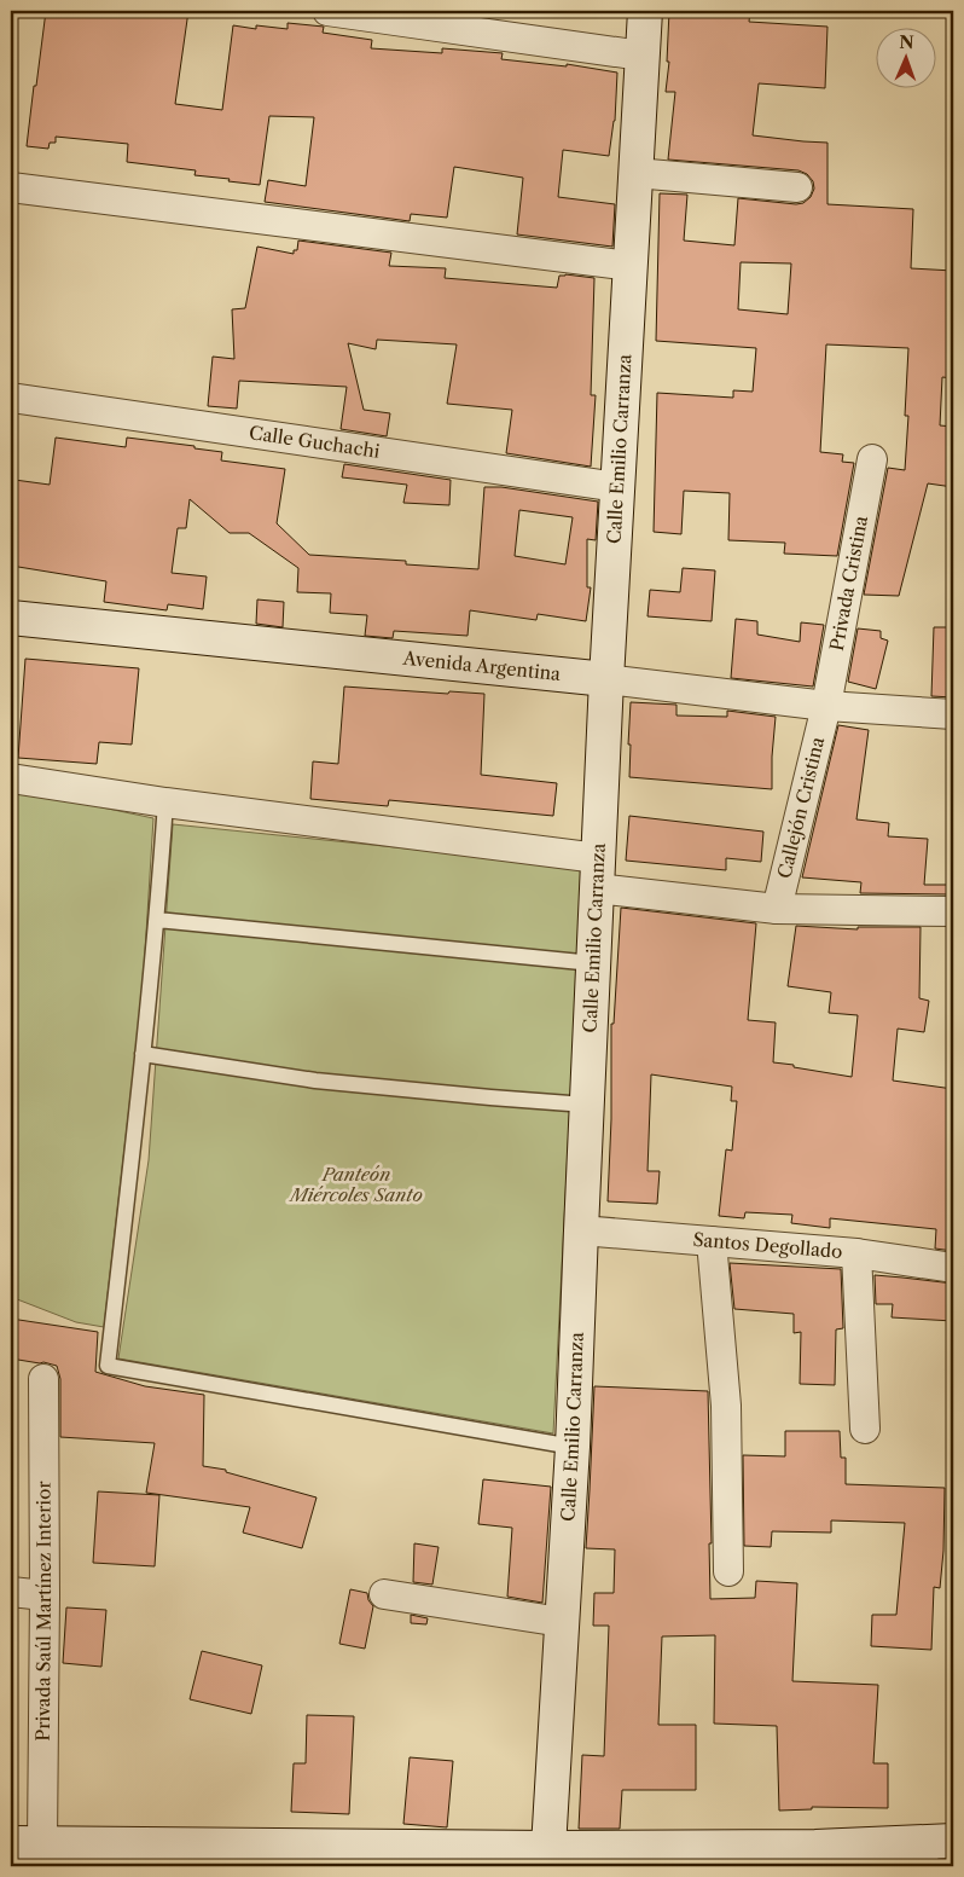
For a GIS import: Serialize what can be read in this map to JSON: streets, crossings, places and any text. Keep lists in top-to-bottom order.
{
  "streets": {
    "street": [
      "Calle Guchachi",
      "Calle Emilio Carranza",
      "Privada Cristina",
      "Avenida Argentina",
      "Callejón Cristina",
      "Santos Degollado",
      "Privada Saúl Martínez Interior"
    ]
  },
  "crossings": [
    ["Calle Guchachi", "Calle Emilio Carranza"],
    ["Calle Emilio Carranza", "Avenida Argentina"],
    ["Calle Emilio Carranza", "Santos Degollado"],
    ["Privada Cristina", "Avenida Argentina"],
    ["Privada Cristina", "Callejón Cristina"],
    ["Avenida Argentina", "Callejón Cristina"]
  ],
  "parks": ["Panteón Miércoles Santo"],
  "north": "top"
}
